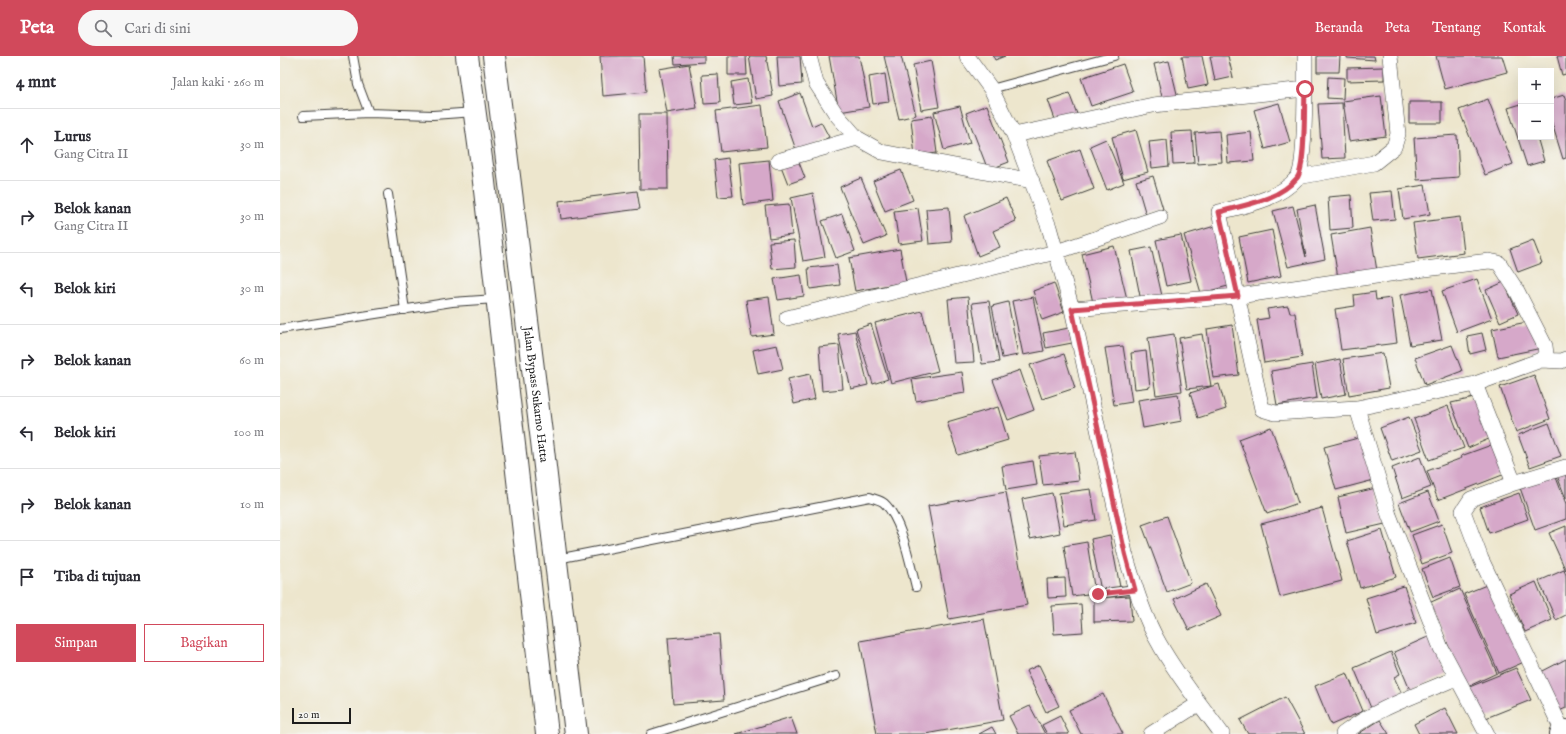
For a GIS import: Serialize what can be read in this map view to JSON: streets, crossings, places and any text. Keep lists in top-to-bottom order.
{
  "streets": {
    "highway": ["Jalan Bypass Sukarno Hatta"]
  },
  "scale_bar": "20 m",
  "page": {
    "header": "Peta",
    "search": "Cari di sini",
    "nav": [
      "Beranda",
      "Peta",
      "Tentang",
      "Kontak"
    ],
    "heading": ["4 mnt", "Jalan kaki · 260 m"],
    "map_buttons": ["+", "−"],
    "list": [
      ["Lurus", "Gang Citra II", "30 m"],
      ["Belok kanan", "Gang Citra II", "30 m"],
      ["Belok kiri", "30 m"],
      ["Belok kanan", "60 m"],
      ["Belok kiri", "100 m"],
      ["Belok kanan", "10 m"],
      "Tiba di tujuan"
    ],
    "buttons": ["Simpan", "Bagikan"],
    "scale": "20 m"
  }
}
